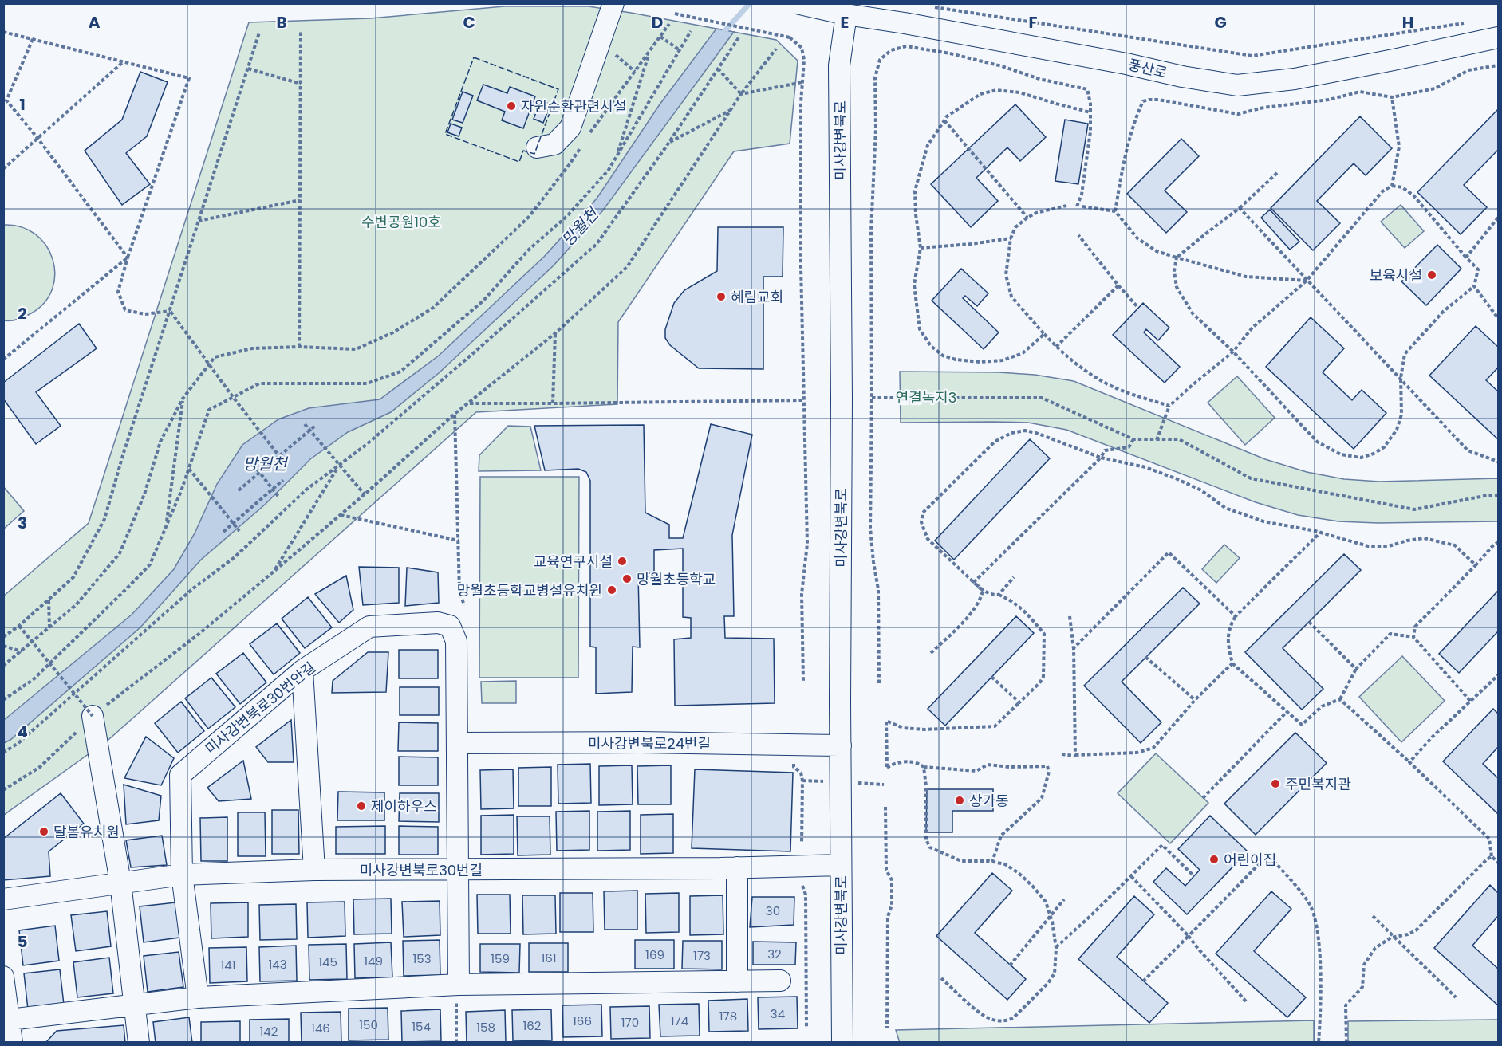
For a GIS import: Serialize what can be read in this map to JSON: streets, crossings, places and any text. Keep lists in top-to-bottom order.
{
  "streets": {
    "street": [
      "풍산로",
      "미사강변북로",
      "미사강변북로30번안길",
      "미사강변북로24번길",
      "미사강변북로30번길"
    ]
  },
  "crossings": [
    ["풍산로", "미사강변북로"],
    ["미사강변북로", "미사강변북로24번길"],
    ["미사강변북로", "미사강변북로30번길"],
    ["미사강변북로30번안길", "미사강변북로24번길"],
    ["미사강변북로30번안길", "미사강변북로30번길"]
  ],
  "water": ["망월천"],
  "parks": ["수변공원10호", "연결녹지3"],
  "places": [
    "자원순환관련시설",
    "보육시설",
    "혜림교회",
    "교육연구시설",
    "망월초등학교",
    "망월초등학교병설유치원",
    "주민복지관",
    "상가동",
    "제이하우스",
    "달봄유치원",
    "어린이집"
  ],
  "house_numbers": [
    "30",
    "32",
    "169",
    "173",
    "161",
    "153",
    "159",
    "149",
    "145",
    "143",
    "141",
    "34",
    "178",
    "166",
    "174",
    "170",
    "150",
    "162",
    "154",
    "158",
    "146",
    "142"
  ],
  "grid": {
    "columns": [
      "A",
      "B",
      "C",
      "D",
      "E",
      "F",
      "G",
      "H"
    ],
    "rows": [
      "1",
      "2",
      "3",
      "4",
      "5"
    ]
  }
}
